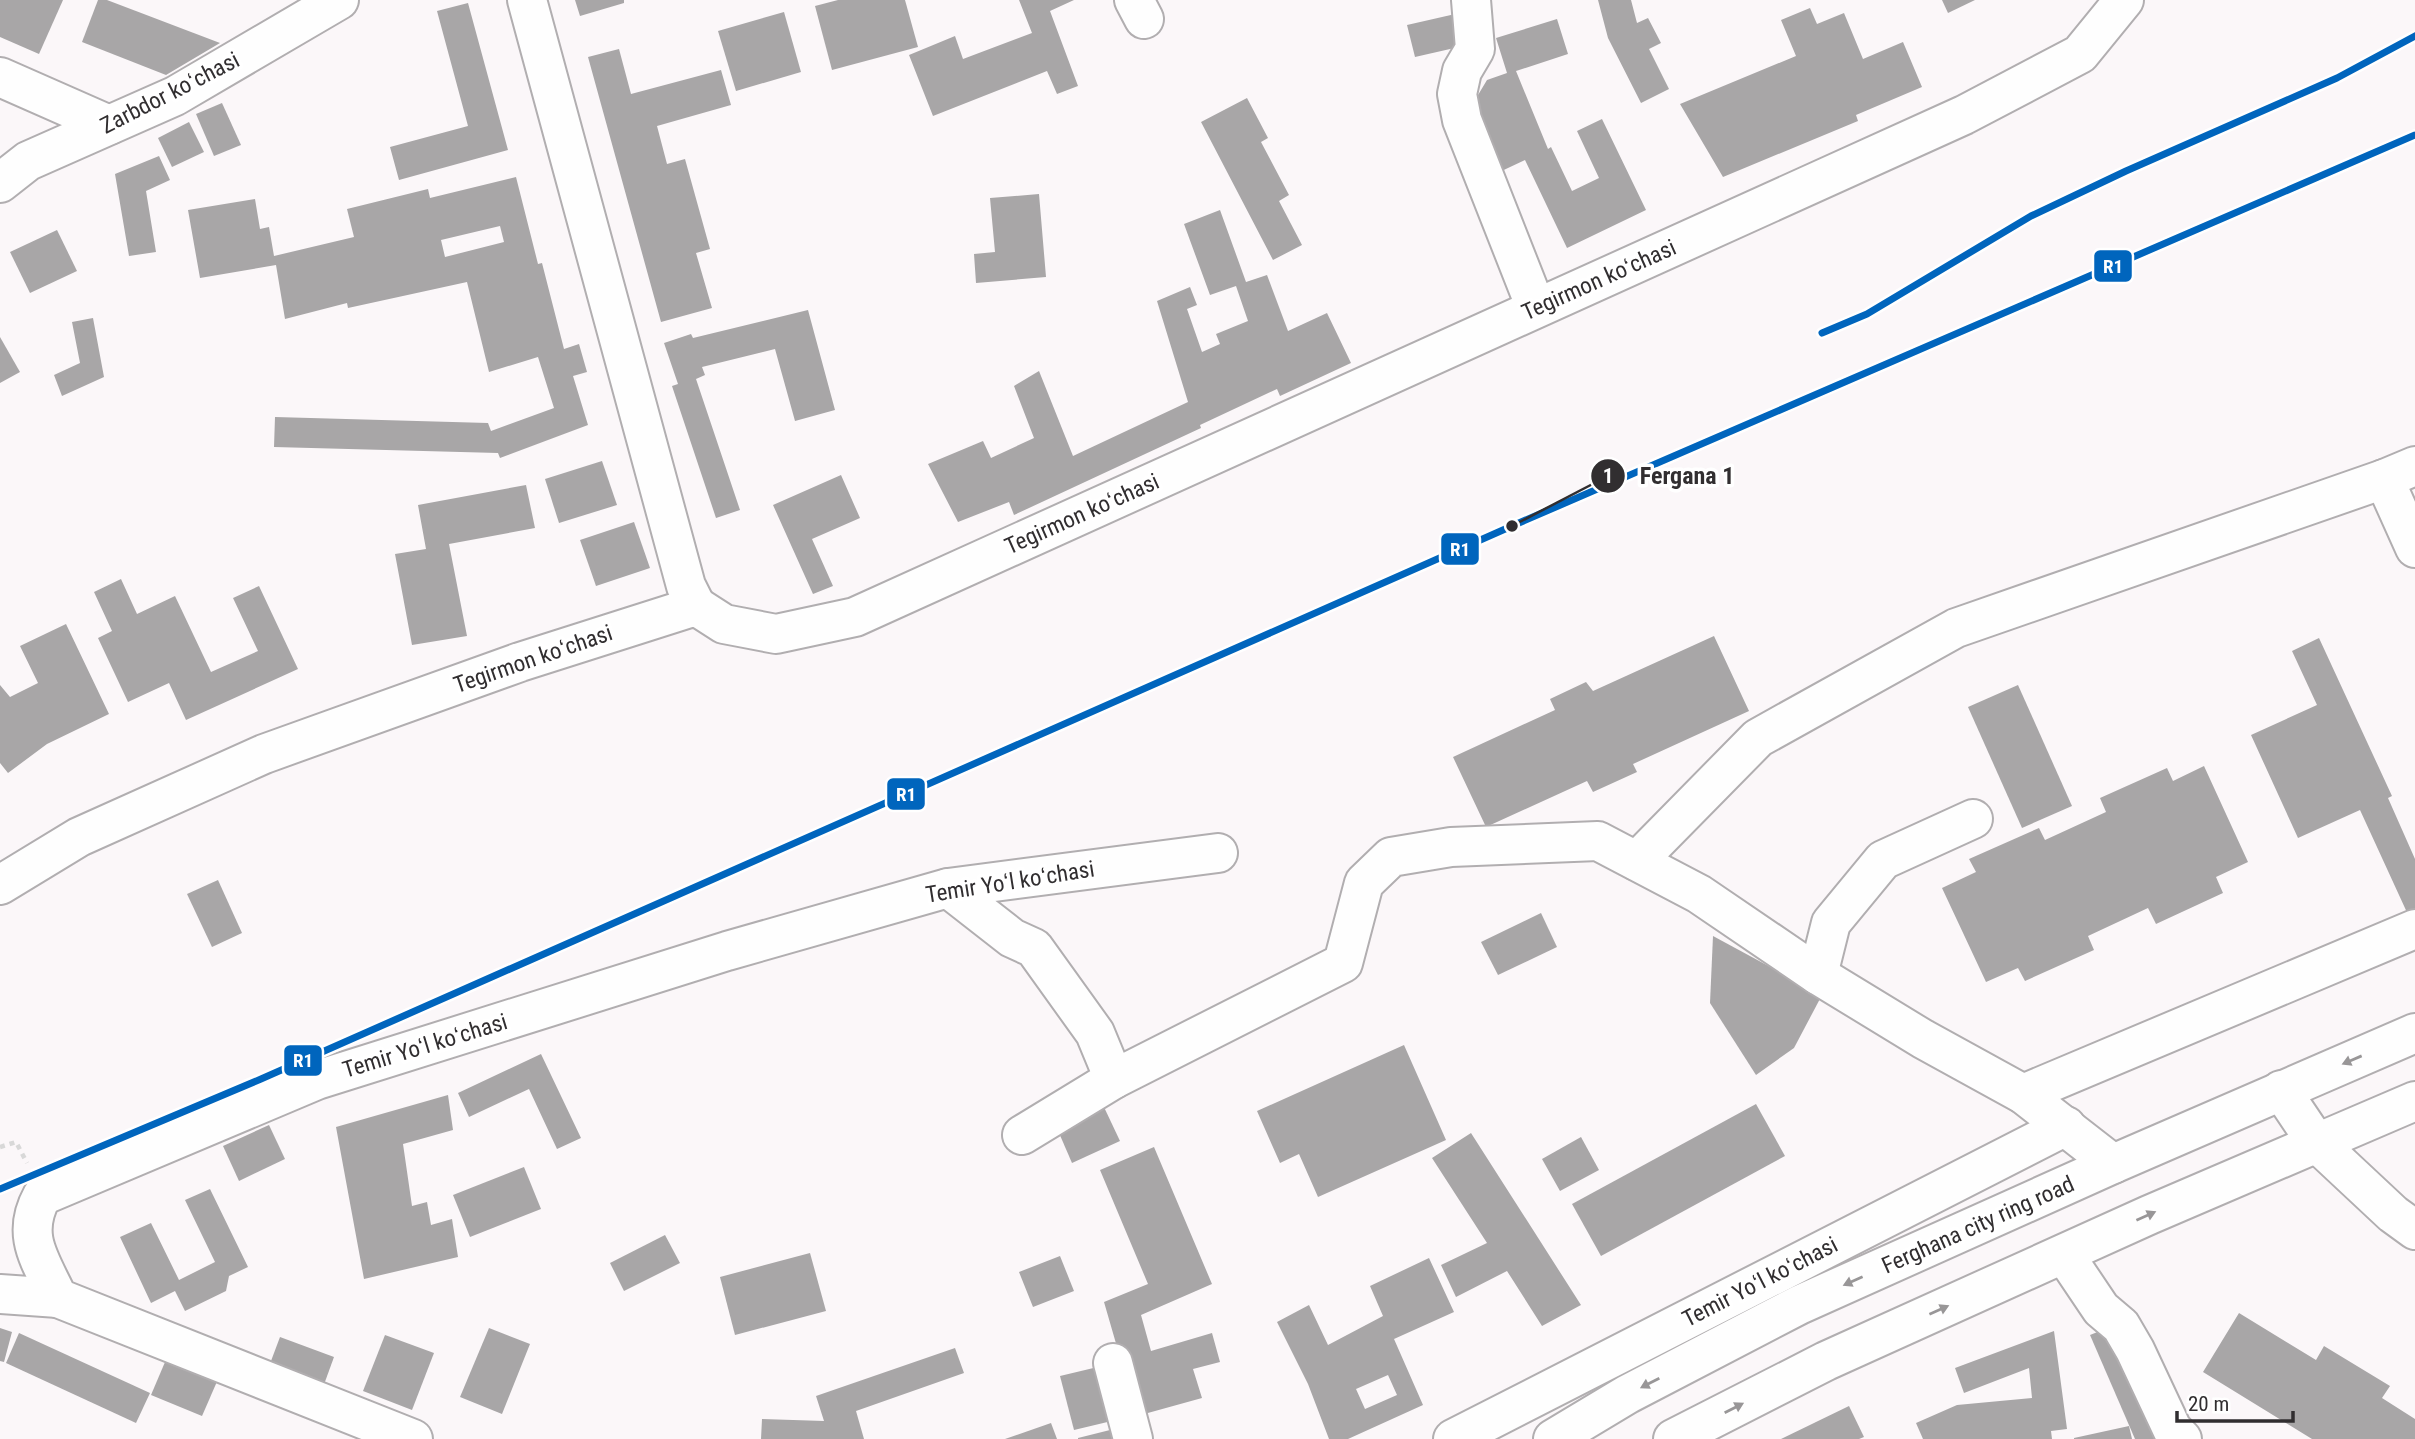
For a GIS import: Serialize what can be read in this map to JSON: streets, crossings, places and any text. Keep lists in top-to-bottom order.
{
  "streets": {
    "main road": [
      "Zarbdor koʻchasi",
      "Tegirmon koʻchasi",
      "Temir Yoʻl koʻchasi",
      "Ferghana city ring road"
    ]
  },
  "places": ["Fergana 1"],
  "lines": ["transit line R1"],
  "scale_bar": "20 m"
}
